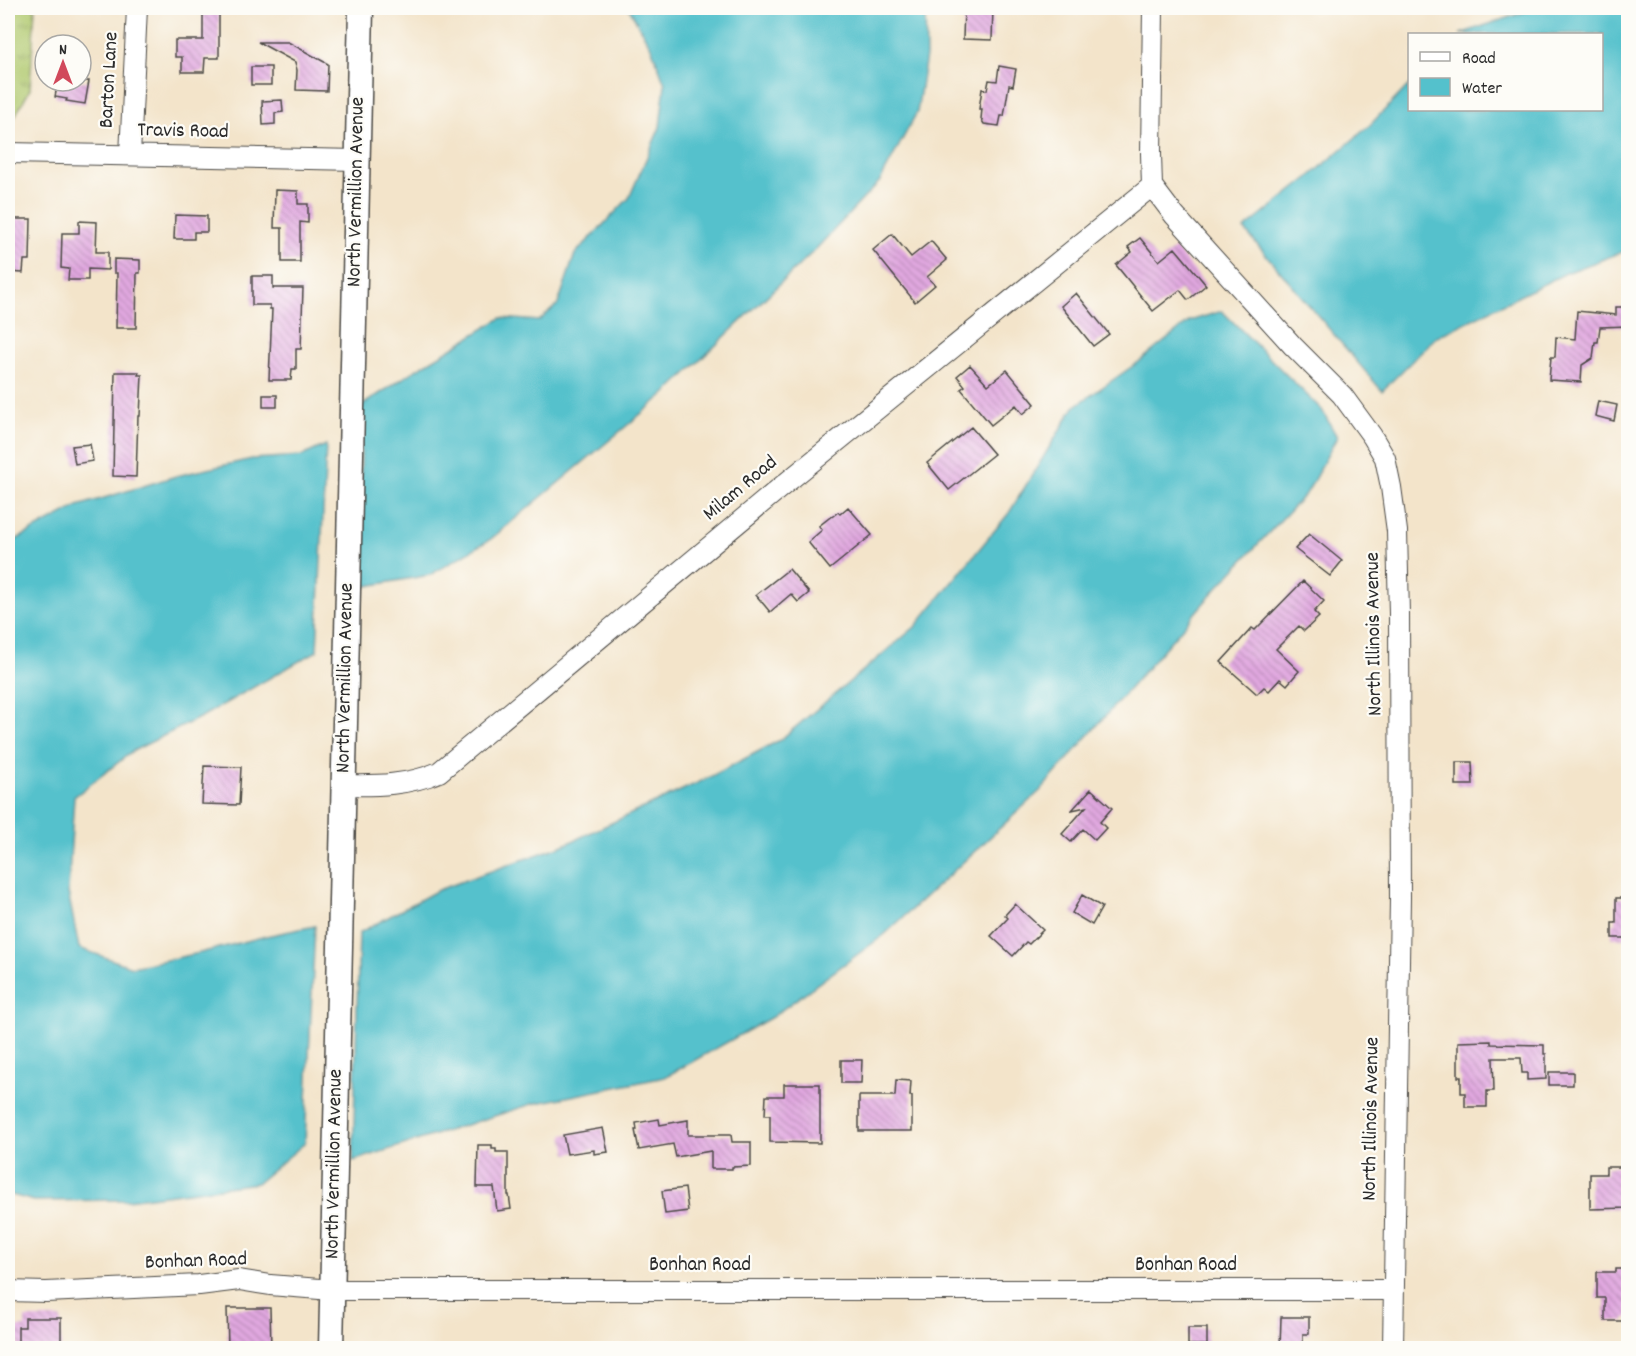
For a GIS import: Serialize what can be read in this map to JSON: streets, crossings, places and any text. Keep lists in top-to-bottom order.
{
  "streets": {
    "street": [
      "Barton Lane",
      "Travis Road",
      "North Vermillion Avenue",
      "Milam Road",
      "North Illinois Avenue",
      "Bonhan Road"
    ]
  },
  "crossings": [
    ["Barton Lane", "Travis Road"],
    ["Travis Road", "North Vermillion Avenue"],
    ["North Vermillion Avenue", "Milam Road"],
    ["North Vermillion Avenue", "Bonhan Road"],
    ["Milam Road", "North Illinois Avenue"],
    ["North Illinois Avenue", "Bonhan Road"]
  ],
  "legend": ["Road", "Water"],
  "north": "top"
}
